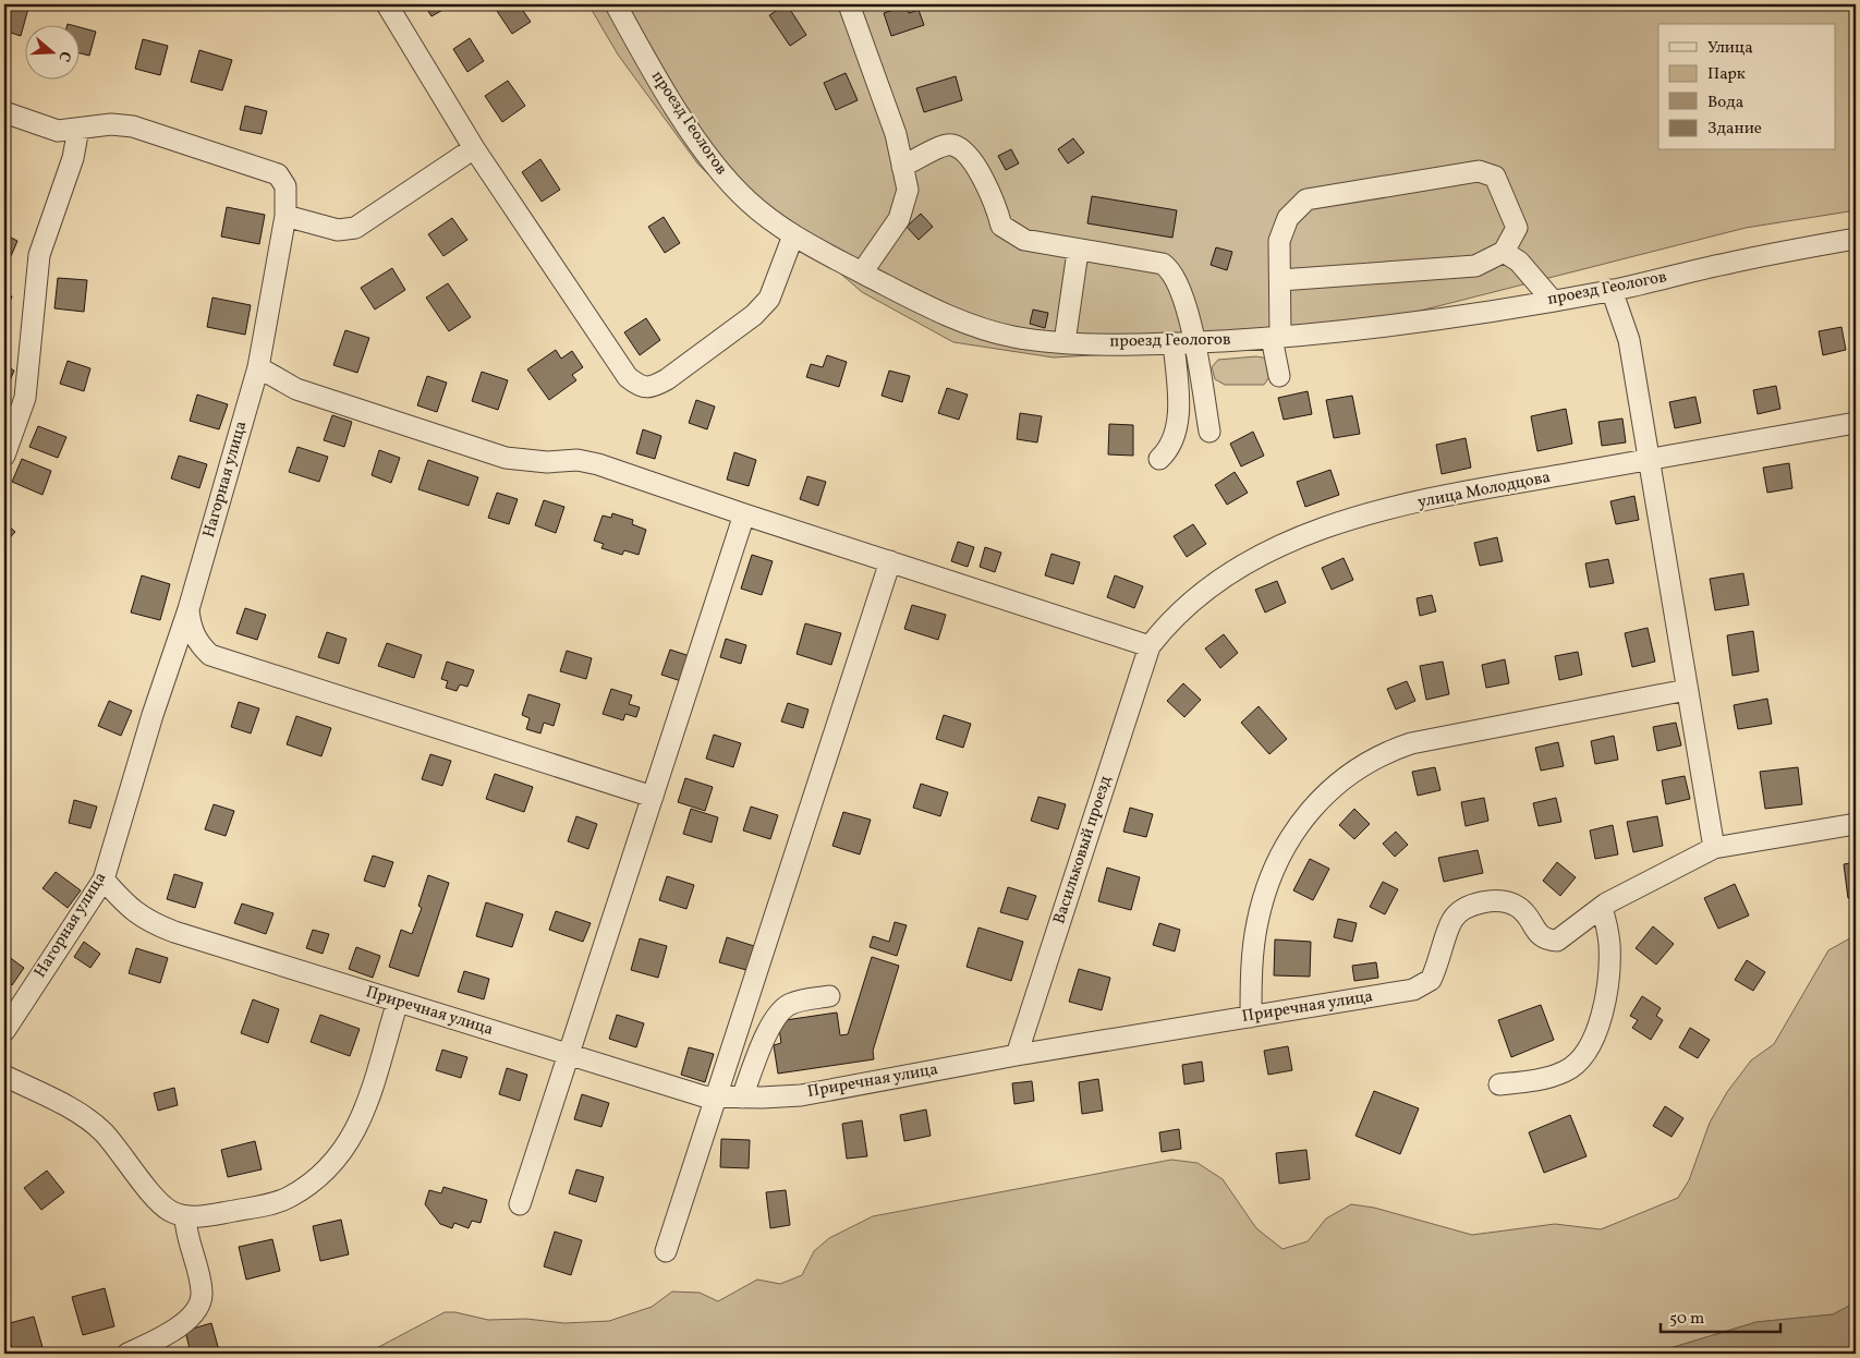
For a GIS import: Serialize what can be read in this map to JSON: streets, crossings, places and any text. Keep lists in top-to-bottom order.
{
  "streets": {
    "street": [
      "проезд Геологов",
      "Нагорная улица",
      "улица Молодцова",
      "Васильковый проезд",
      "Приречная улица"
    ]
  },
  "crossings": [
    ["Нагорная улица", "Приречная улица"],
    ["улица Молодцова", "Васильковый проезд"],
    ["Васильковый проезд", "Приречная улица"]
  ],
  "legend": [
    "Улица",
    "Парк",
    "Вода",
    "Здание"
  ],
  "scale_bar": "50 m",
  "north": "right"
}
